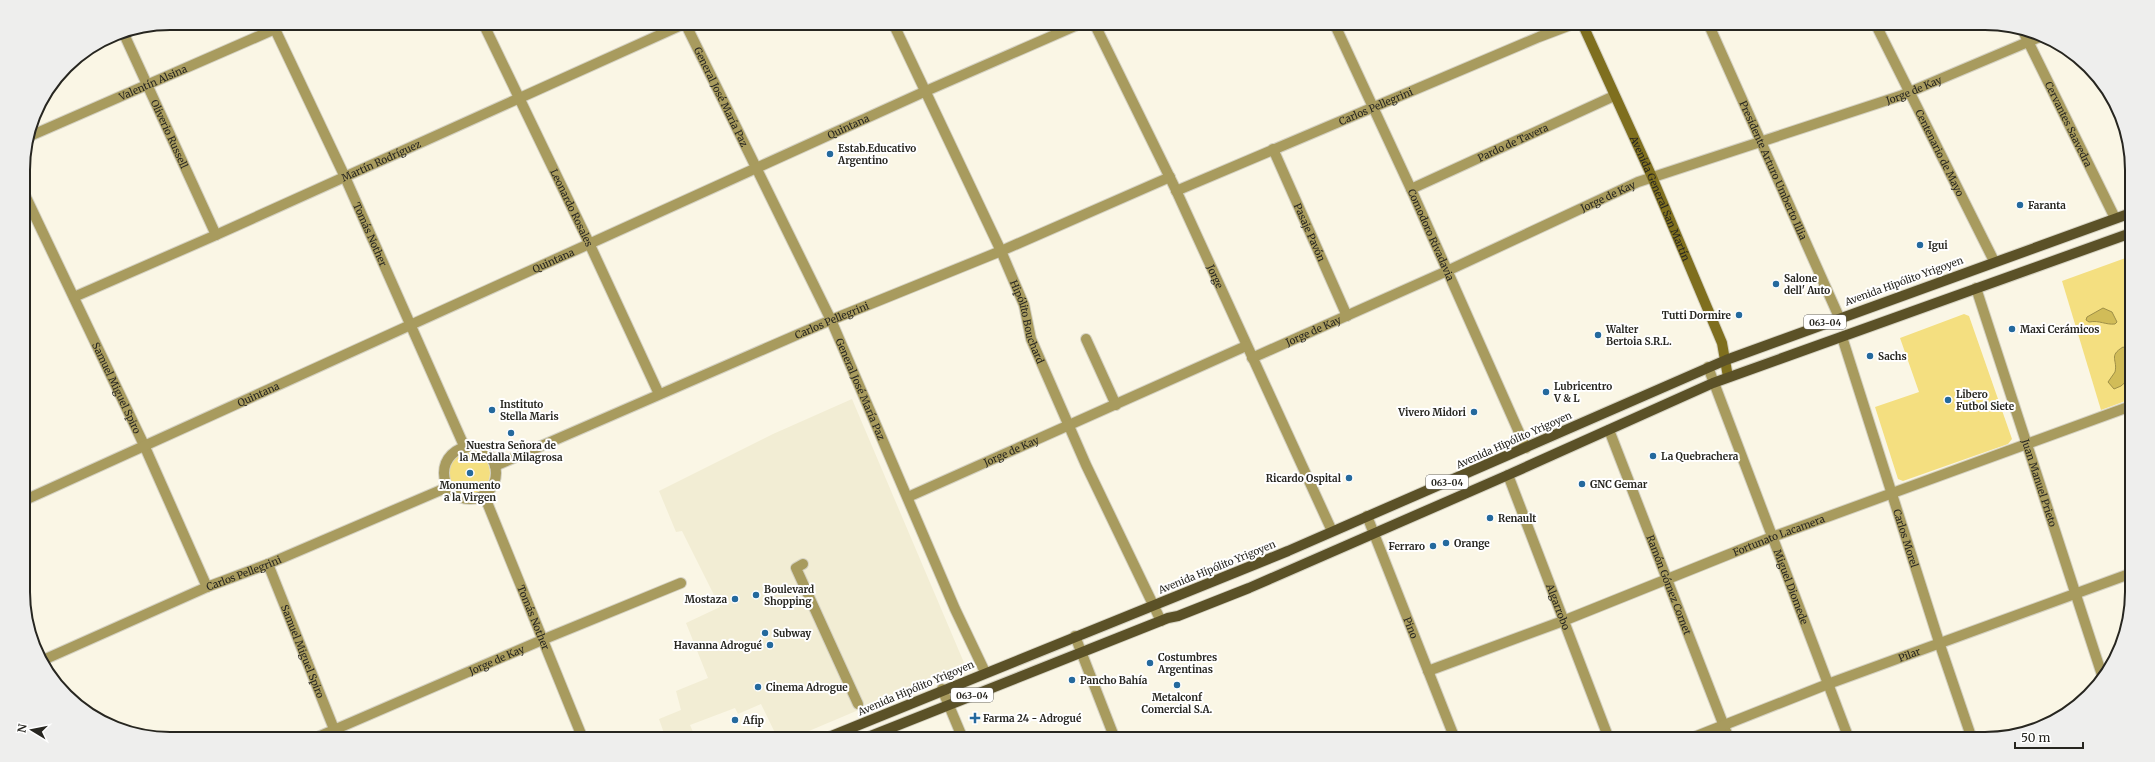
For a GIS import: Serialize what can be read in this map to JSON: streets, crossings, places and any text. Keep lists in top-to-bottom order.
{
  "streets": {
    "main road": ["Avenida General San Martín", "Avenida Hipólito Yrigoyen", "063-04"],
    "street": [
      "Valentín Alsina",
      "Jorge de Kay",
      "General José María Paz",
      "Carlos Pellegrini",
      "Cervantes Saavedra",
      "Quintana",
      "Oliverio Russell",
      "Pardo de Tavera",
      "Centenario de Mayo",
      "Martín Rodríguez",
      "Presidente Arturo Umberto Illia",
      "Leonardo Rosales",
      "Pasaje Pavón",
      "Tomás Nother",
      "Comodoro Rivadavia",
      "Jorge",
      "Hipólito Bouchard",
      "Samuel Miguel Spiro",
      "Juan Manuel Prieto",
      "Fortunato Lacamera",
      "Carlos Morel",
      "Ramón Gómez Cornet",
      "Miguel Diomede",
      "Algarrobo",
      "Pino",
      "Pilar"
    ]
  },
  "crossings": [
    ["Valentín Alsina", "Oliverio Russell"],
    ["Jorge de Kay", "General José María Paz"],
    ["Jorge de Kay", "Cervantes Saavedra"],
    ["Jorge de Kay", "Centenario de Mayo"],
    ["Jorge de Kay", "Presidente Arturo Umberto Illia"],
    ["Jorge de Kay", "Avenida General San Martín"],
    ["Jorge de Kay", "Pasaje Pavón"],
    ["Jorge de Kay", "Tomás Nother"],
    ["Jorge de Kay", "Comodoro Rivadavia"],
    ["Jorge de Kay", "Jorge"],
    ["Jorge de Kay", "Hipólito Bouchard"],
    ["General José María Paz", "Carlos Pellegrini"],
    ["General José María Paz", "Quintana"],
    ["General José María Paz", "Avenida Hipólito Yrigoyen"],
    ["Carlos Pellegrini", "Leonardo Rosales"],
    ["Carlos Pellegrini", "Pasaje Pavón"],
    ["Carlos Pellegrini", "Tomás Nother"],
    ["Carlos Pellegrini", "Comodoro Rivadavia"],
    ["Carlos Pellegrini", "Jorge"],
    ["Carlos Pellegrini", "Hipólito Bouchard"],
    ["Carlos Pellegrini", "Samuel Miguel Spiro"],
    ["Cervantes Saavedra", "Avenida Hipólito Yrigoyen"],
    ["Quintana", "Leonardo Rosales"],
    ["Quintana", "Tomás Nother"],
    ["Quintana", "Hipólito Bouchard"],
    ["Quintana", "Samuel Miguel Spiro"],
    ["Oliverio Russell", "Martín Rodríguez"],
    ["Pardo de Tavera", "Avenida General San Martín"],
    ["Pardo de Tavera", "Comodoro Rivadavia"],
    ["Centenario de Mayo", "Avenida Hipólito Yrigoyen"],
    ["Martín Rodríguez", "Leonardo Rosales"],
    ["Martín Rodríguez", "Tomás Nother"],
    ["Martín Rodríguez", "Samuel Miguel Spiro"],
    ["Presidente Arturo Umberto Illia", "Avenida Hipólito Yrigoyen"],
    ["Avenida General San Martín", "Avenida Hipólito Yrigoyen"],
    ["Avenida General San Martín", "063-04"],
    ["Comodoro Rivadavia", "Avenida Hipólito Yrigoyen"],
    ["Jorge", "Avenida Hipólito Yrigoyen"],
    ["Avenida Hipólito Yrigoyen", "Hipólito Bouchard"],
    ["Avenida Hipólito Yrigoyen", "Miguel Diomede"],
    ["Avenida Hipólito Yrigoyen", "Pino"],
    ["Hipólito Bouchard", "063-04"],
    ["063-04", "Juan Manuel Prieto"],
    ["063-04", "Carlos Morel"],
    ["063-04", "Ramón Gómez Cornet"],
    ["063-04", "Miguel Diomede"],
    ["063-04", "Algarrobo"],
    ["063-04", "Pino"],
    ["Juan Manuel Prieto", "Fortunato Lacamera"],
    ["Juan Manuel Prieto", "Pilar"],
    ["Fortunato Lacamera", "Carlos Morel"],
    ["Fortunato Lacamera", "Ramón Gómez Cornet"],
    ["Fortunato Lacamera", "Miguel Diomede"],
    ["Fortunato Lacamera", "Algarrobo"],
    ["Fortunato Lacamera", "Pino"],
    ["Carlos Morel", "Pilar"],
    ["Ramón Gómez Cornet", "Pilar"],
    ["Miguel Diomede", "Pilar"]
  ],
  "places": {
    "other": [
      "Estab.Educativo Argentino",
      "Faranta",
      "Igui",
      "Salone dell' Auto",
      "Tutti Dormire",
      "Maxi Cerámicos",
      "Walter Bertoia S.R.L.",
      "Sachs",
      "Lubricentro V & L",
      "Libero Futbol Siete",
      "Instituto Stella Maris",
      "Vivero Midori",
      "Nuestra Señora de la Medalla Milagrosa",
      "La Quebrachera",
      "Monumento a la Virgen",
      "Ricardo Ospital",
      "GNC Gemar",
      "Renault",
      "Orange",
      "Ferraro",
      "Boulevard Shopping",
      "Mostaza",
      "Subway",
      "Havanna Adrogué",
      "Costumbres Argentinas",
      "Pancho Bahía",
      "Metalconf Comercial S.A.",
      "Cinema Adrogue",
      "Afip"
    ],
    "health": ["Farma 24 - Adrogué"]
  },
  "scale_bar": "50 m",
  "north": "left"
}
